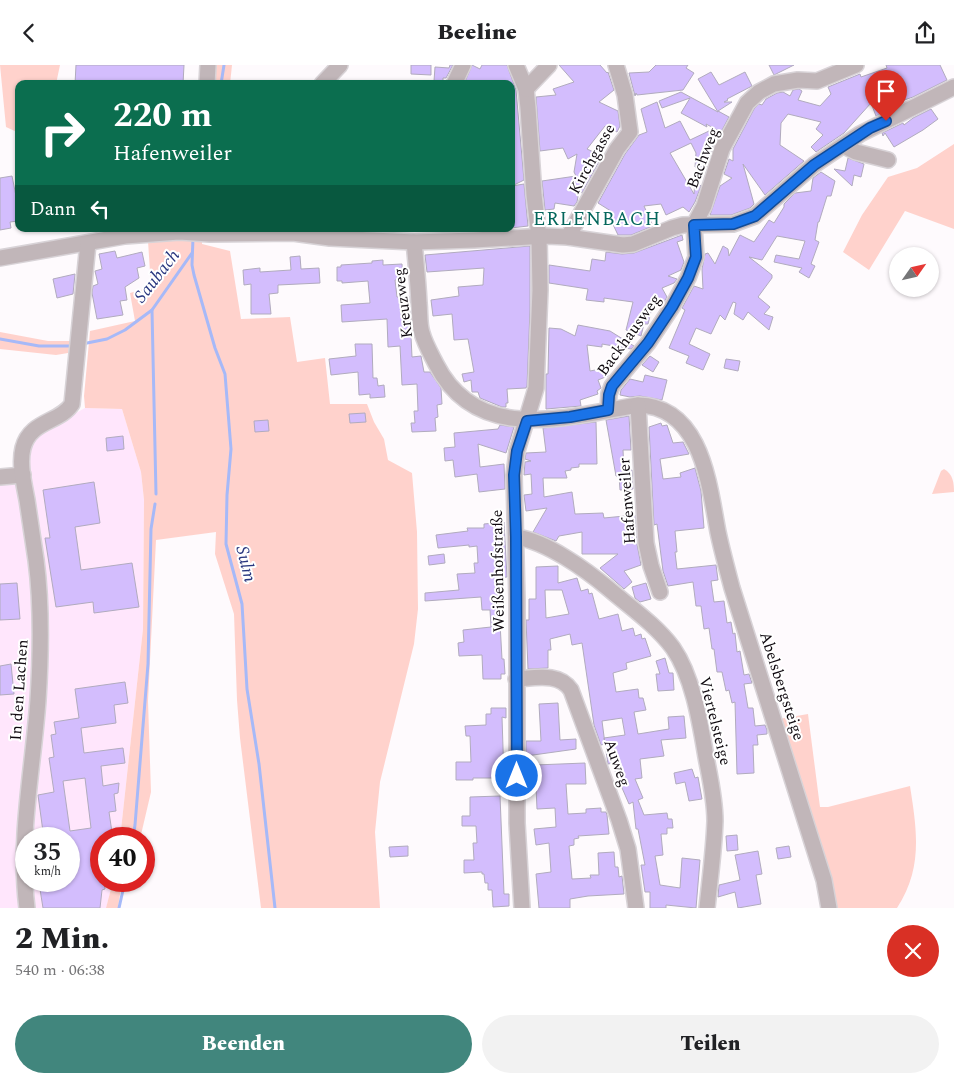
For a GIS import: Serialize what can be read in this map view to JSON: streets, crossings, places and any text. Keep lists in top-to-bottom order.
{
  "streets": {
    "street": [
      "Bachweg",
      "Kirchgasse",
      "Kreuzweg",
      "Backhausweg",
      "Hafenweiler",
      "Weißenhofstraße",
      "Abelsbergsteige",
      "In den Lachen",
      "Viertelsteige",
      "Auweg"
    ]
  },
  "crossings": [
    ["Bachweg", "Backhausweg"],
    ["Kreuzweg", "Weißenhofstraße"],
    ["Hafenweiler", "Abelsbergsteige"],
    ["Weißenhofstraße", "Viertelsteige"],
    ["Weißenhofstraße", "Auweg"]
  ],
  "districts": ["ERLENBACH"],
  "water": ["Saubach", "Sulm"],
  "north": "top right",
  "page": {
    "header": "Beeline",
    "turn": ["220 m", "Hafenweiler"],
    "then": "Dann",
    "speed": "35 km/h",
    "limit": "40",
    "heading": ["2 Min.", "540 m · 06:38"],
    "buttons": ["Beenden", "Teilen"]
  }
}
